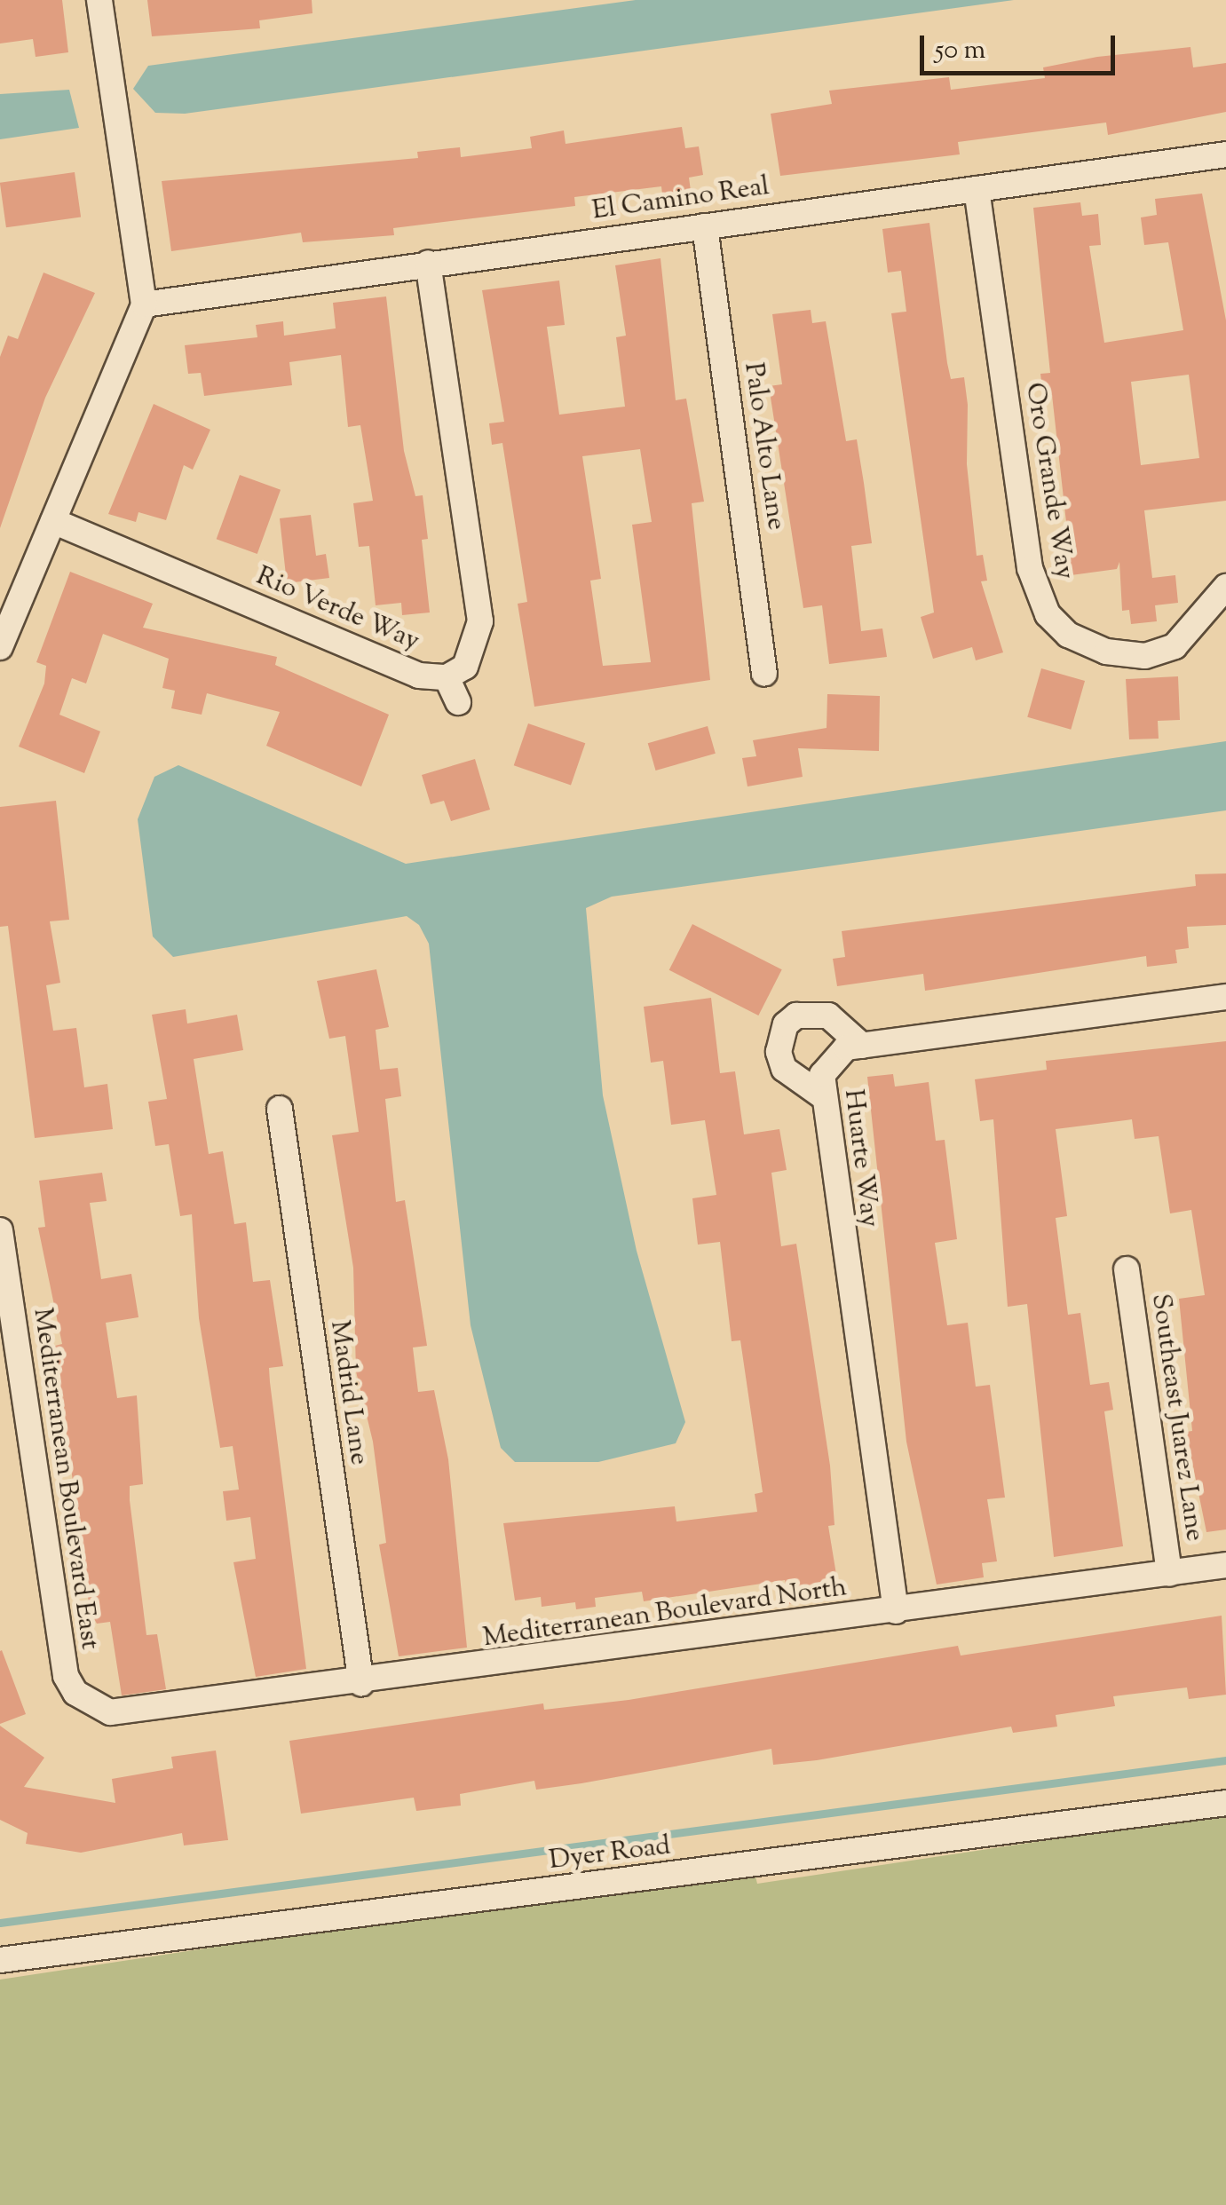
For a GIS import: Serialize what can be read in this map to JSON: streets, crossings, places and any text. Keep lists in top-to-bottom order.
{
  "streets": {
    "street": [
      "El Camino Real",
      "Palo Alto Lane",
      "Oro Grande Way",
      "Rio Verde Way",
      "Huarte Way",
      "Madrid Lane",
      "Southeast Juarez Lane",
      "Mediterranean Boulevard East",
      "Mediterranean Boulevard North",
      "Dyer Road"
    ]
  },
  "crossings": [
    ["El Camino Real", "Palo Alto Lane"],
    ["El Camino Real", "Oro Grande Way"],
    ["Huarte Way", "Mediterranean Boulevard North"],
    ["Madrid Lane", "Mediterranean Boulevard North"],
    ["Southeast Juarez Lane", "Mediterranean Boulevard North"],
    ["Mediterranean Boulevard East", "Mediterranean Boulevard North"]
  ],
  "scale_bar": "50 m"
}
